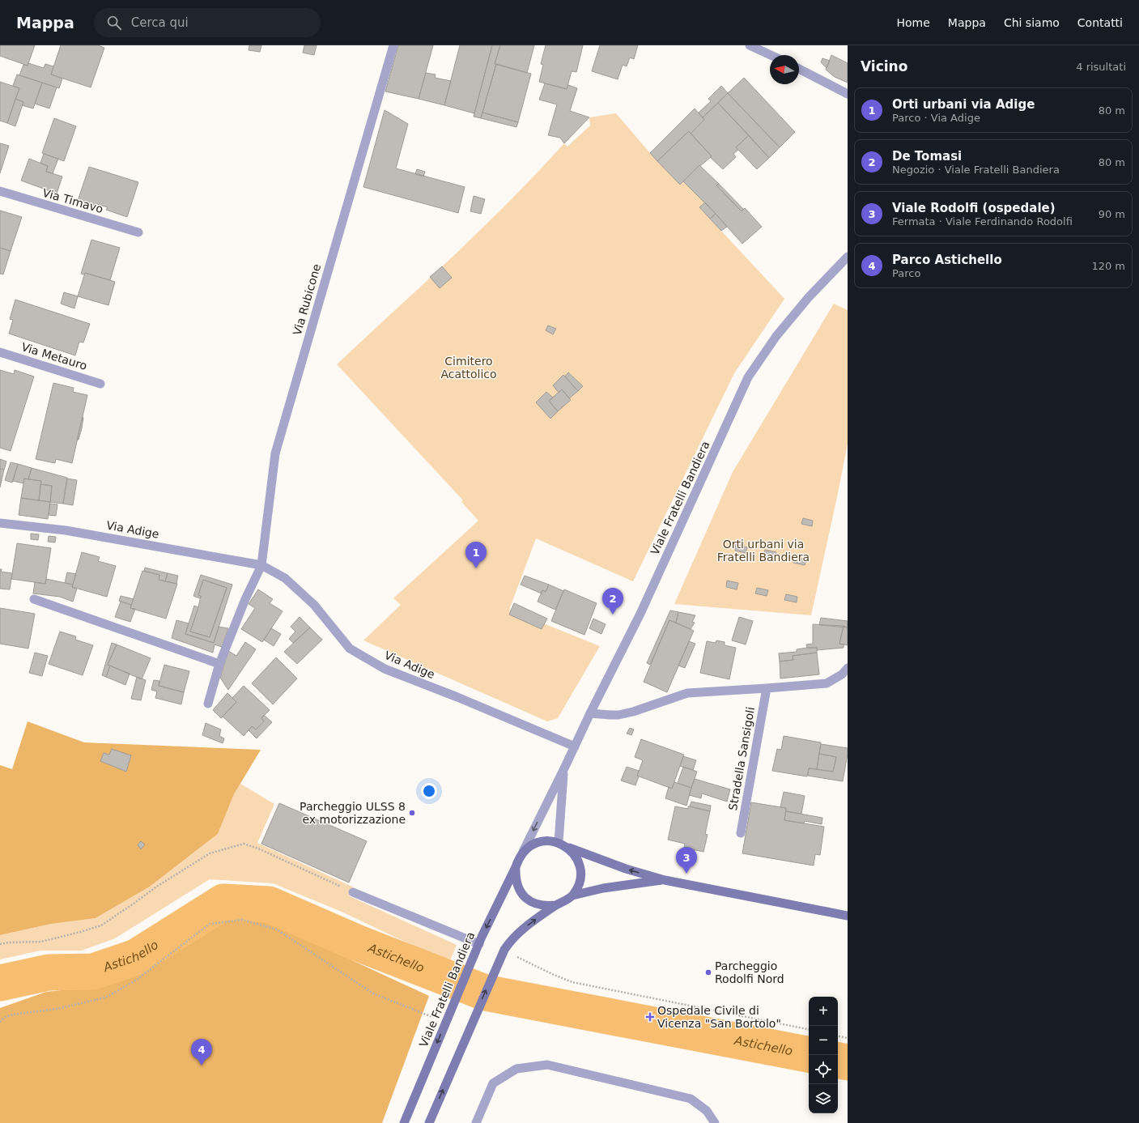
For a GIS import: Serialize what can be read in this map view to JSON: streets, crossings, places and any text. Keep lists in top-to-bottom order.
{
  "streets": {
    "main road": ["Viale Fratelli Bandiera"],
    "street": [
      "Via Timavo",
      "Via Rubicone",
      "Via Metauro",
      "Via Adige",
      "Stradella Sansigoli"
    ]
  },
  "crossings": [
    ["Via Rubicone", "Via Adige"],
    ["Viale Fratelli Bandiera", "Via Adige"],
    ["Viale Fratelli Bandiera", "Stradella Sansigoli"]
  ],
  "water": ["Astichello"],
  "parks": ["Cimitero Acattolico", "Orti urbani via Fratelli Bandiera"],
  "places": {
    "other": ["Parcheggio ULSS 8 ex motorizzazione", "Parcheggio Rodolfi Nord"],
    "health": ["Ospedale Civile di Vicenza \"San Bortolo\""]
  },
  "north": "left",
  "page": {
    "header": "Mappa",
    "search": "Cerca qui",
    "nav": [
      "Home",
      "Mappa",
      "Chi siamo",
      "Contatti"
    ],
    "heading": ["Vicino", "4 risultati"],
    "list": [
      {
        "mark": "1",
        "name": "Orti urbani via Adige",
        "note": "Parco · Via Adige",
        "value": "80 m"
      },
      {
        "mark": "2",
        "name": "De Tomasi",
        "note": "Negozio · Viale Fratelli Bandiera",
        "value": "80 m"
      },
      {
        "mark": "3",
        "name": "Viale Rodolfi (ospedale)",
        "note": "Fermata · Viale Ferdinando Rodolfi",
        "value": "90 m"
      },
      {
        "mark": "4",
        "name": "Parco Astichello",
        "note": "Parco",
        "value": "120 m"
      }
    ],
    "pins": [
      "1",
      "2",
      "3",
      "4"
    ],
    "map_buttons": ["+", "−"]
  }
}
